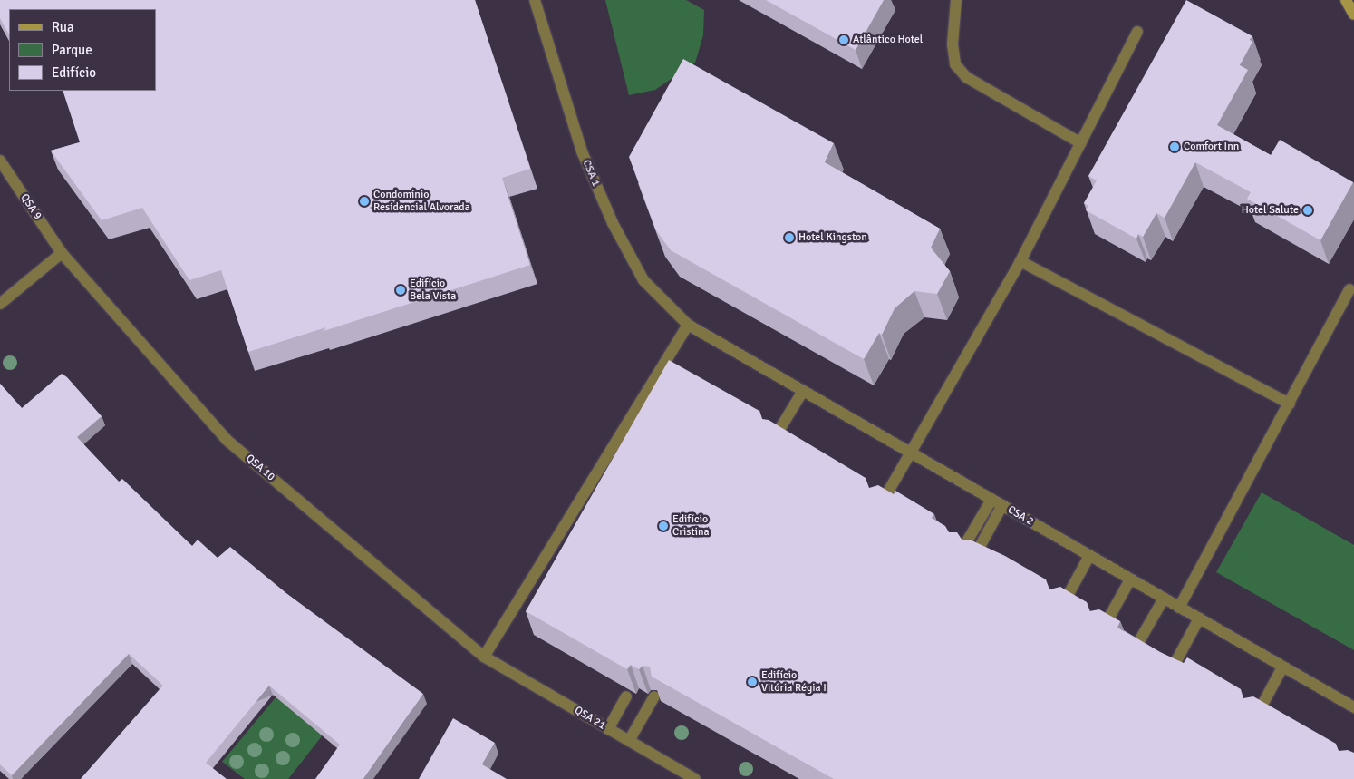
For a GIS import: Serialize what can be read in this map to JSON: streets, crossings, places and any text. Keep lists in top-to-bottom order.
{
  "streets": {
    "street": [
      "CSA 1",
      "QSA 9",
      "QSA 10",
      "CSA 2",
      "QSA 21"
    ]
  },
  "crossings": [
    ["CSA 1", "CSA 2"],
    ["QSA 9", "QSA 10"],
    ["QSA 10", "QSA 21"]
  ],
  "places": [
    "Atlântico Hotel",
    "Comfort Inn",
    "Condomínio Residencial Alvorada",
    "Hotel Salute",
    "Hotel Kingston",
    "Edifício Bela Vista",
    "Edifício Cristina",
    "Edifício Vitória Régia I"
  ],
  "legend": ["Rua", "Parque", "Edifício"]
}
